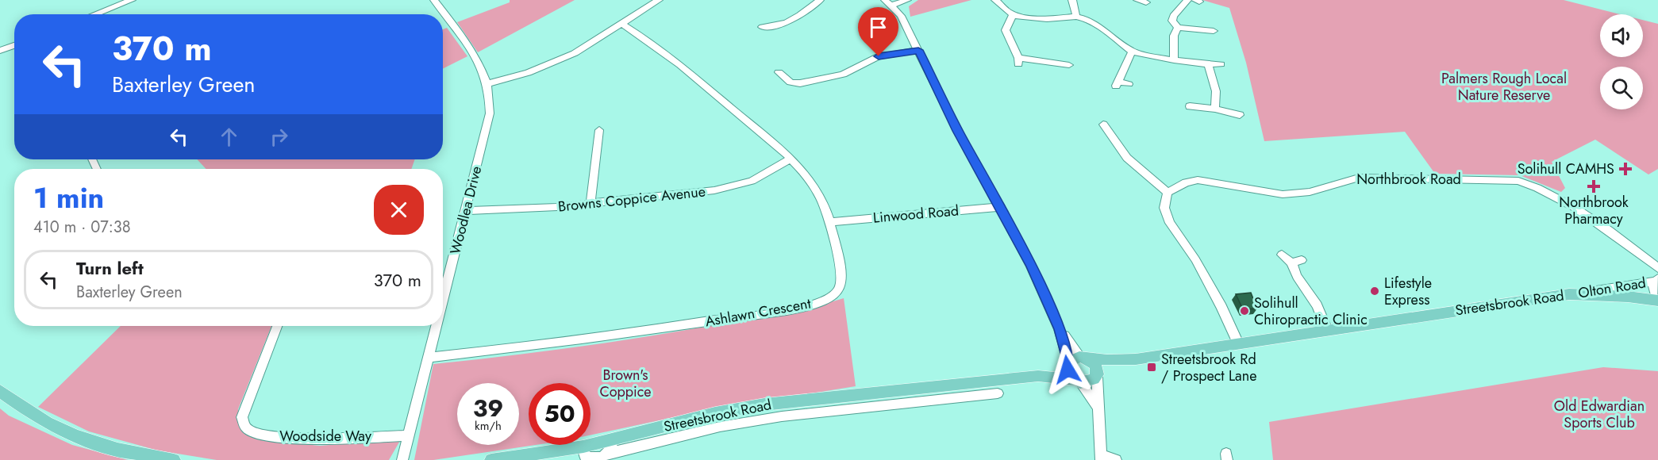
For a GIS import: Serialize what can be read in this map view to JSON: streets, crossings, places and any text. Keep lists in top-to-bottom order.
{
  "streets": {
    "main road": ["Streetsbrook Road"],
    "street": [
      "Northbrook Road",
      "Browns Coppice Avenue",
      "Woodlea Drive",
      "Linwood Road",
      "Olton Road",
      "Ashlawn Crescent",
      "Woodside Way"
    ]
  },
  "crossings": [
    ["Browns Coppice Avenue", "Woodlea Drive"],
    ["Browns Coppice Avenue", "Ashlawn Crescent"],
    ["Woodlea Drive", "Ashlawn Crescent"],
    ["Woodlea Drive", "Woodside Way"],
    ["Linwood Road", "Ashlawn Crescent"],
    ["Olton Road", "Streetsbrook Road"]
  ],
  "parks": ["Palmers Rough Local Nature Reserve", "Brown's Coppice", "Old Edwardian Sports Club"],
  "places": {
    "health": ["Solihull CAMHS", "Northbrook Pharmacy"],
    "other": ["Lifestyle Express", "Solihull Chiropractic Clinic"],
    "transit": ["Streetsbrook Rd / Prospect Lane"]
  },
  "page": {
    "turn": ["370 m", "Baxterley Green"],
    "heading": ["1 min", "410 m · 07:38"],
    "list": [
      {
        "name": "Turn left",
        "note": "Baxterley Green",
        "value": "370 m"
      }
    ],
    "speed": "39 km/h",
    "limit": "50"
  }
}
